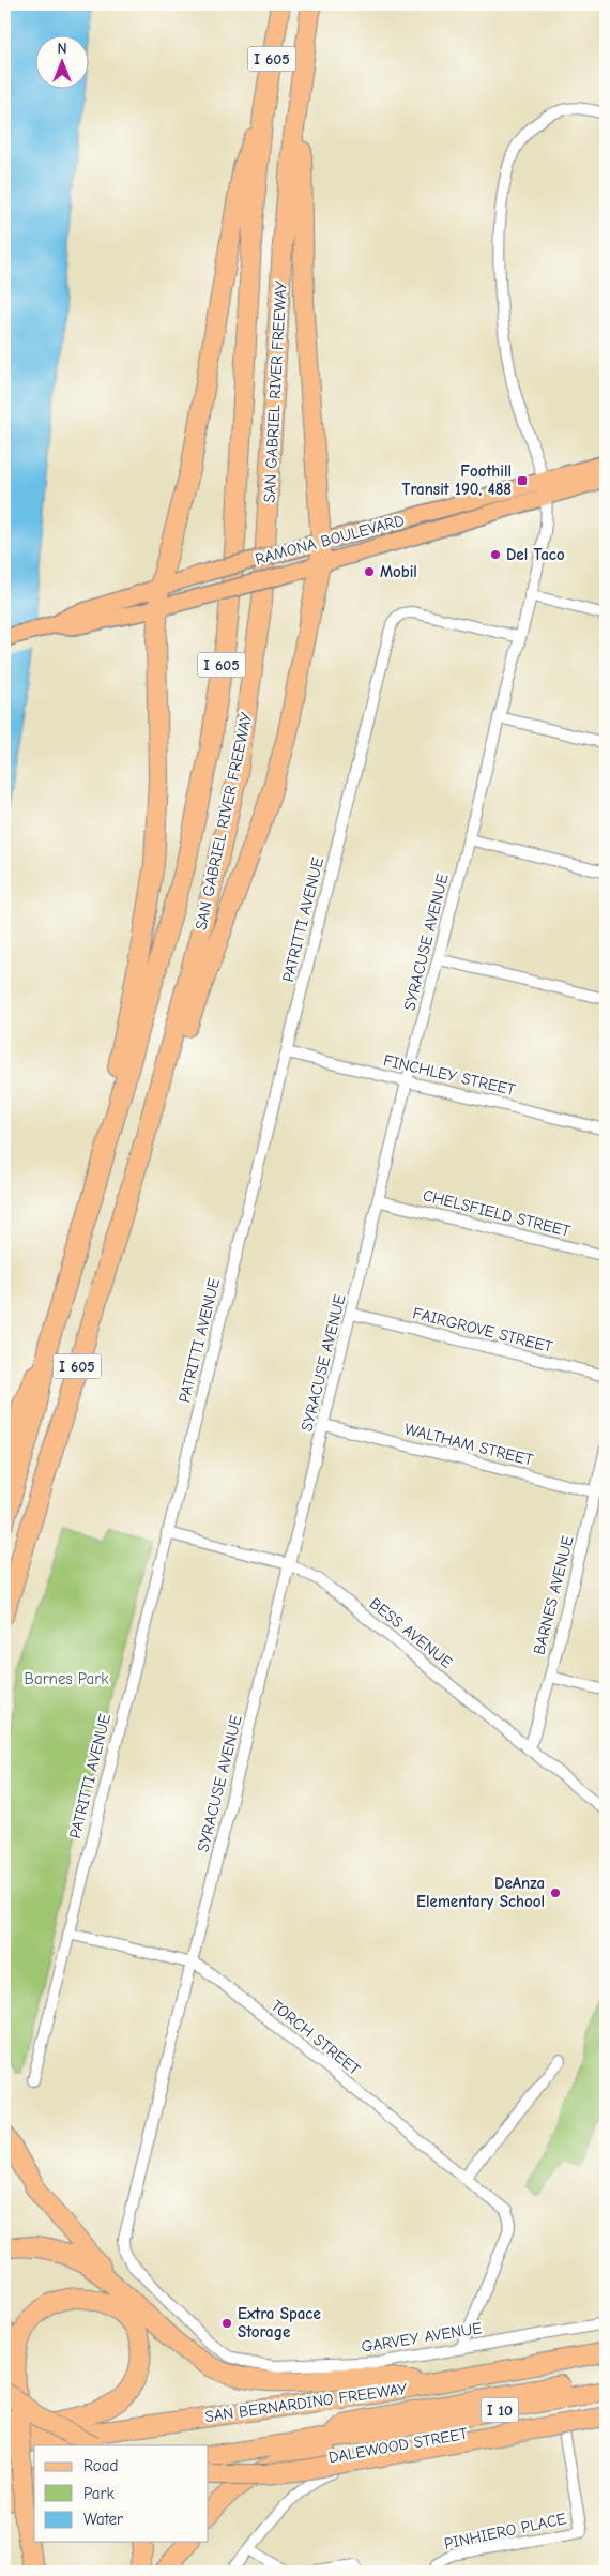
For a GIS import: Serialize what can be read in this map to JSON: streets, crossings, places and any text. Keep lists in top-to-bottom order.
{
  "streets": {
    "highway": [
      "I 605",
      "SAN GABRIEL RIVER FREEWAY",
      "SAN BERNARDINO FREEWAY",
      "I 10"
    ],
    "main road": ["RAMONA BOULEVARD"],
    "street": [
      "PATRITTI AVENUE",
      "SYRACUSE AVENUE",
      "FINCHLEY STREET",
      "CHELSFIELD STREET",
      "FAIRGROVE STREET",
      "WALTHAM STREET",
      "BARNES AVENUE",
      "BESS AVENUE",
      "TORCH STREET",
      "GARVEY AVENUE",
      "DALEWOOD STREET",
      "PINHIERO PLACE"
    ]
  },
  "crossings": [
    ["RAMONA BOULEVARD", "SYRACUSE AVENUE"],
    ["PATRITTI AVENUE", "SYRACUSE AVENUE"],
    ["PATRITTI AVENUE", "FINCHLEY STREET"],
    ["PATRITTI AVENUE", "BESS AVENUE"],
    ["PATRITTI AVENUE", "TORCH STREET"],
    ["SYRACUSE AVENUE", "FINCHLEY STREET"],
    ["SYRACUSE AVENUE", "CHELSFIELD STREET"],
    ["SYRACUSE AVENUE", "FAIRGROVE STREET"],
    ["SYRACUSE AVENUE", "WALTHAM STREET"],
    ["SYRACUSE AVENUE", "BESS AVENUE"],
    ["SYRACUSE AVENUE", "TORCH STREET"],
    ["SYRACUSE AVENUE", "GARVEY AVENUE"],
    ["WALTHAM STREET", "BARNES AVENUE"],
    ["BARNES AVENUE", "BESS AVENUE"],
    ["TORCH STREET", "GARVEY AVENUE"],
    ["DALEWOOD STREET", "PINHIERO PLACE"]
  ],
  "parks": ["Barnes Park"],
  "places": {
    "transit": ["Foothill Transit 190, 488"],
    "other": [
      "Del Taco",
      "Mobil",
      "DeAnza Elementary School",
      "Extra Space Storage"
    ]
  },
  "legend": ["Road", "Park", "Water"],
  "north": "top"
}
